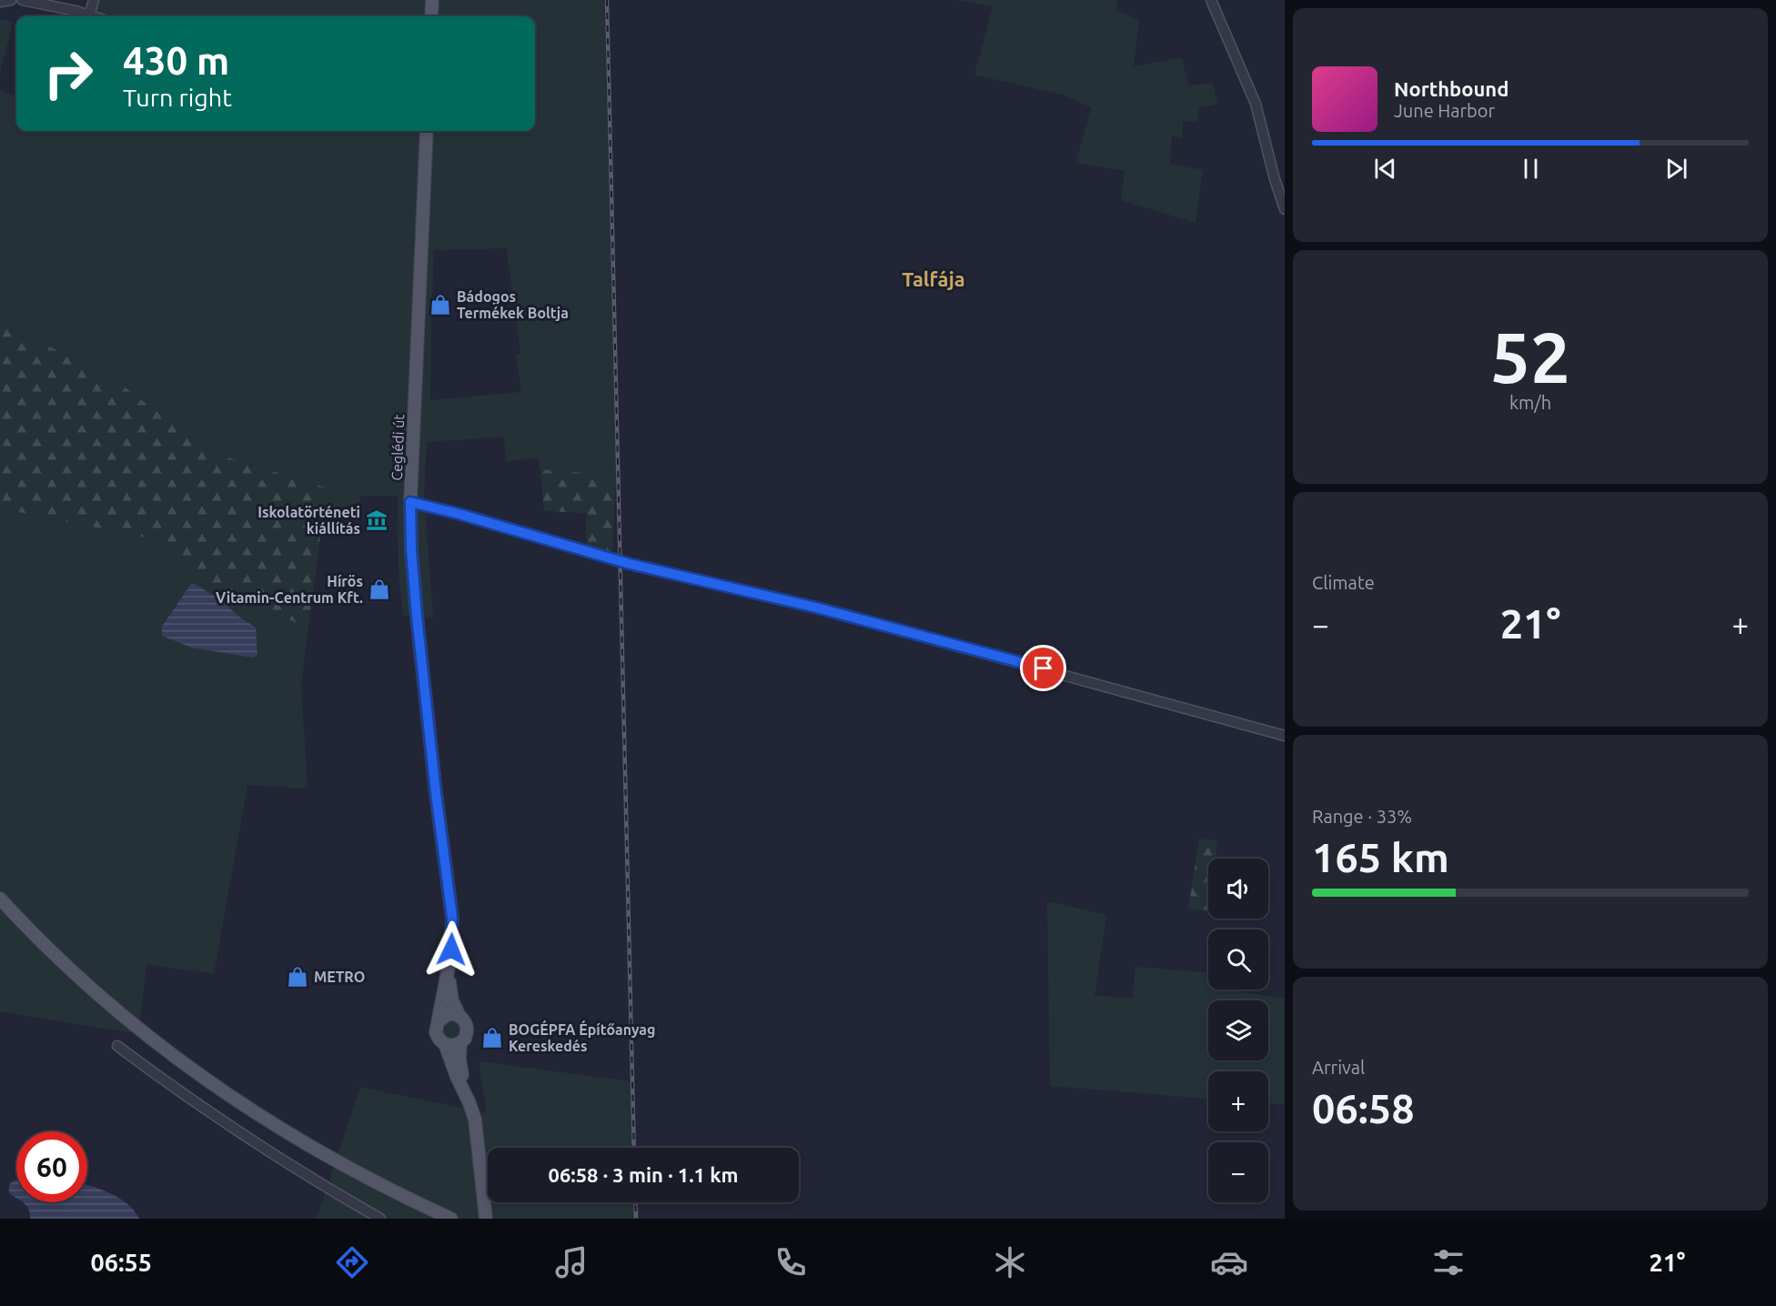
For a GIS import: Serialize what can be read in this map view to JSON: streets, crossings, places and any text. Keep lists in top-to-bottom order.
{
  "streets": {
    "main road": ["Ceglédi út"]
  },
  "districts": ["Talfája"],
  "places": {
    "shop": [
      "Bádogos Termékek Boltja",
      "Hírös Vitamin-Centrum Kft.",
      "METRO",
      "BOGÉPFA Építőanyag Kereskedés"
    ],
    "museum": ["Iskolatörténeti kiállítás"]
  },
  "page": {
    "turn": ["430 m", "Turn right"],
    "song": ["Northbound", "June Harbor"],
    "tile": [
      ["52", "km/h"],
      "Climate",
      ["Range · 33%", "165 km"],
      ["Arrival", "06:58"]
    ],
    "heat": ["−", "21°", "+"],
    "map_buttons": ["+", "−"],
    "limit": "60",
    "trip": "06:58 · 3 min · 1.1 km",
    "tabs": ["06:55", "21°"]
  }
}
